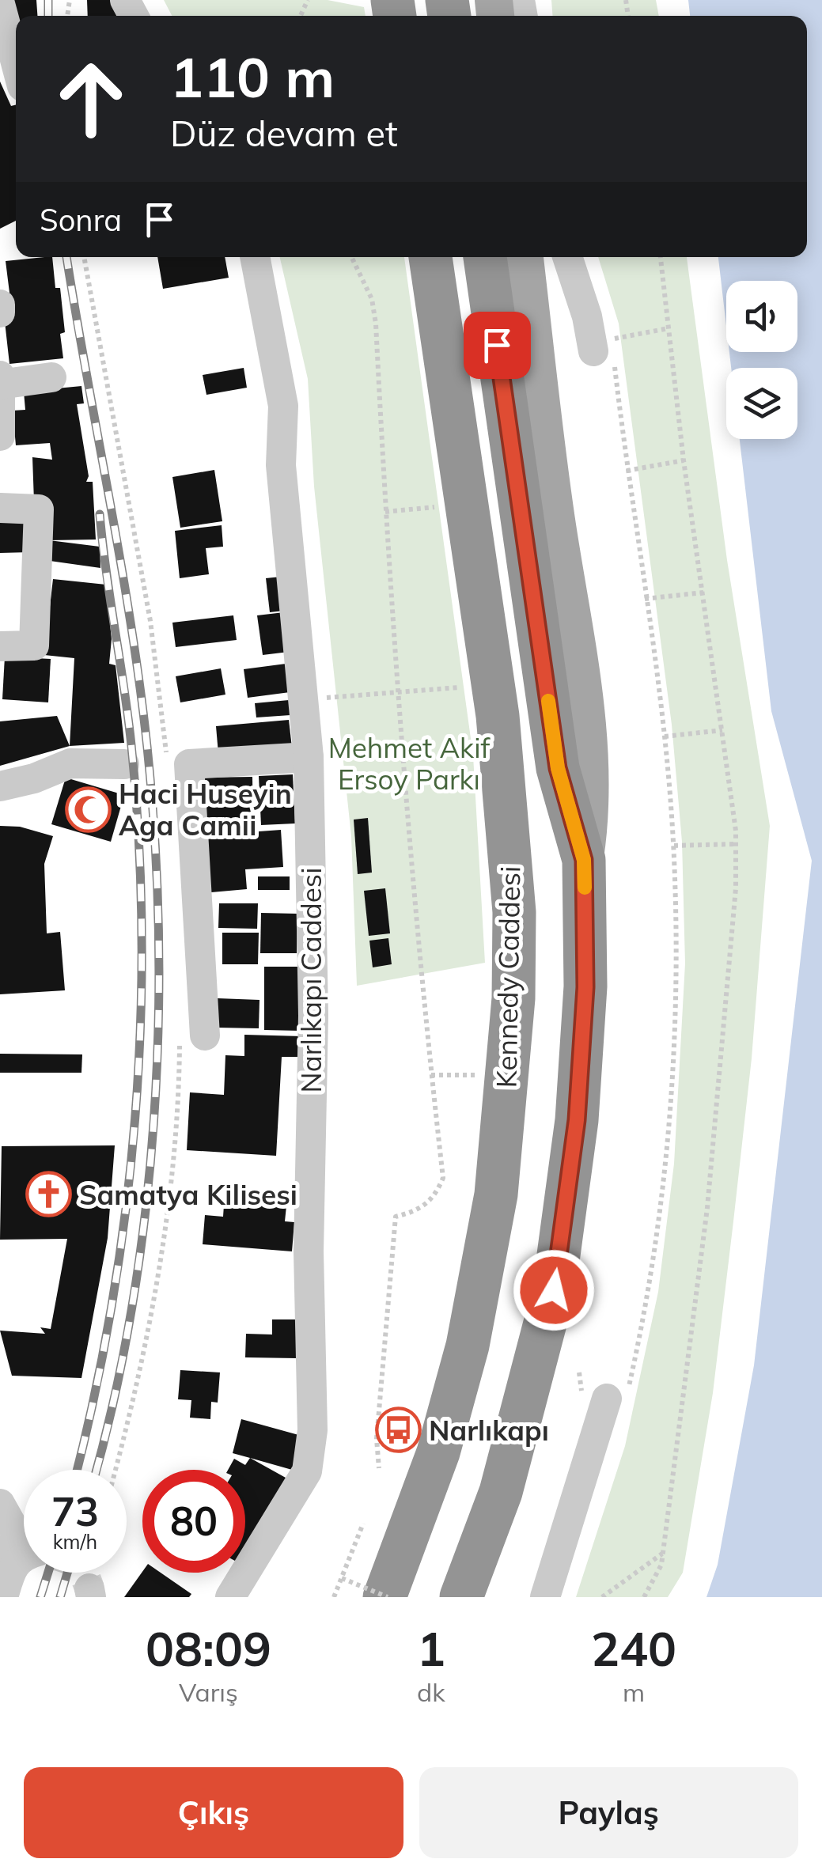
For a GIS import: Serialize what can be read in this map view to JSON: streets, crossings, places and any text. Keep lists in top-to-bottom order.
{
  "streets": {
    "highway": ["Kennedy Caddesi"],
    "street": ["Narlıkapı Caddesi"]
  },
  "parks": ["Mehmet Akif Ersoy Parkı"],
  "places": {
    "mosque": ["Haci Huseyin Aga Camii"],
    "church": ["Samatya Kilisesi"],
    "bus stop": ["Narlıkapı"]
  },
  "page": {
    "turn": ["110 m", "Düz devam et"],
    "then": "Sonra",
    "speed": "73 km/h",
    "limit": "80",
    "eta": [
      "08:09",
      "Varış",
      "1",
      "dk",
      "240",
      "m"
    ],
    "buttons": ["Çıkış", "Paylaş"]
  }
}
